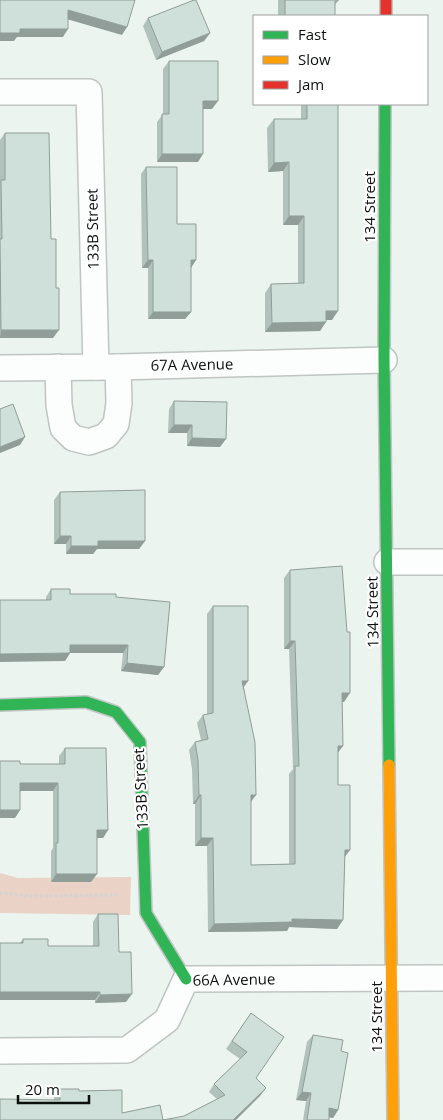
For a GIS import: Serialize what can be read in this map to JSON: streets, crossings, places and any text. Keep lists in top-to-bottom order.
{
  "streets": {
    "street": [
      "134 Street",
      "133B Street",
      "67A Avenue",
      "66A Avenue"
    ]
  },
  "crossings": [
    ["134 Street", "67A Avenue"],
    ["134 Street", "66A Avenue"],
    ["133B Street", "67A Avenue"],
    ["133B Street", "66A Avenue"]
  ],
  "legend": ["Fast", "Slow", "Jam"],
  "scale_bar": "20 m"
}
